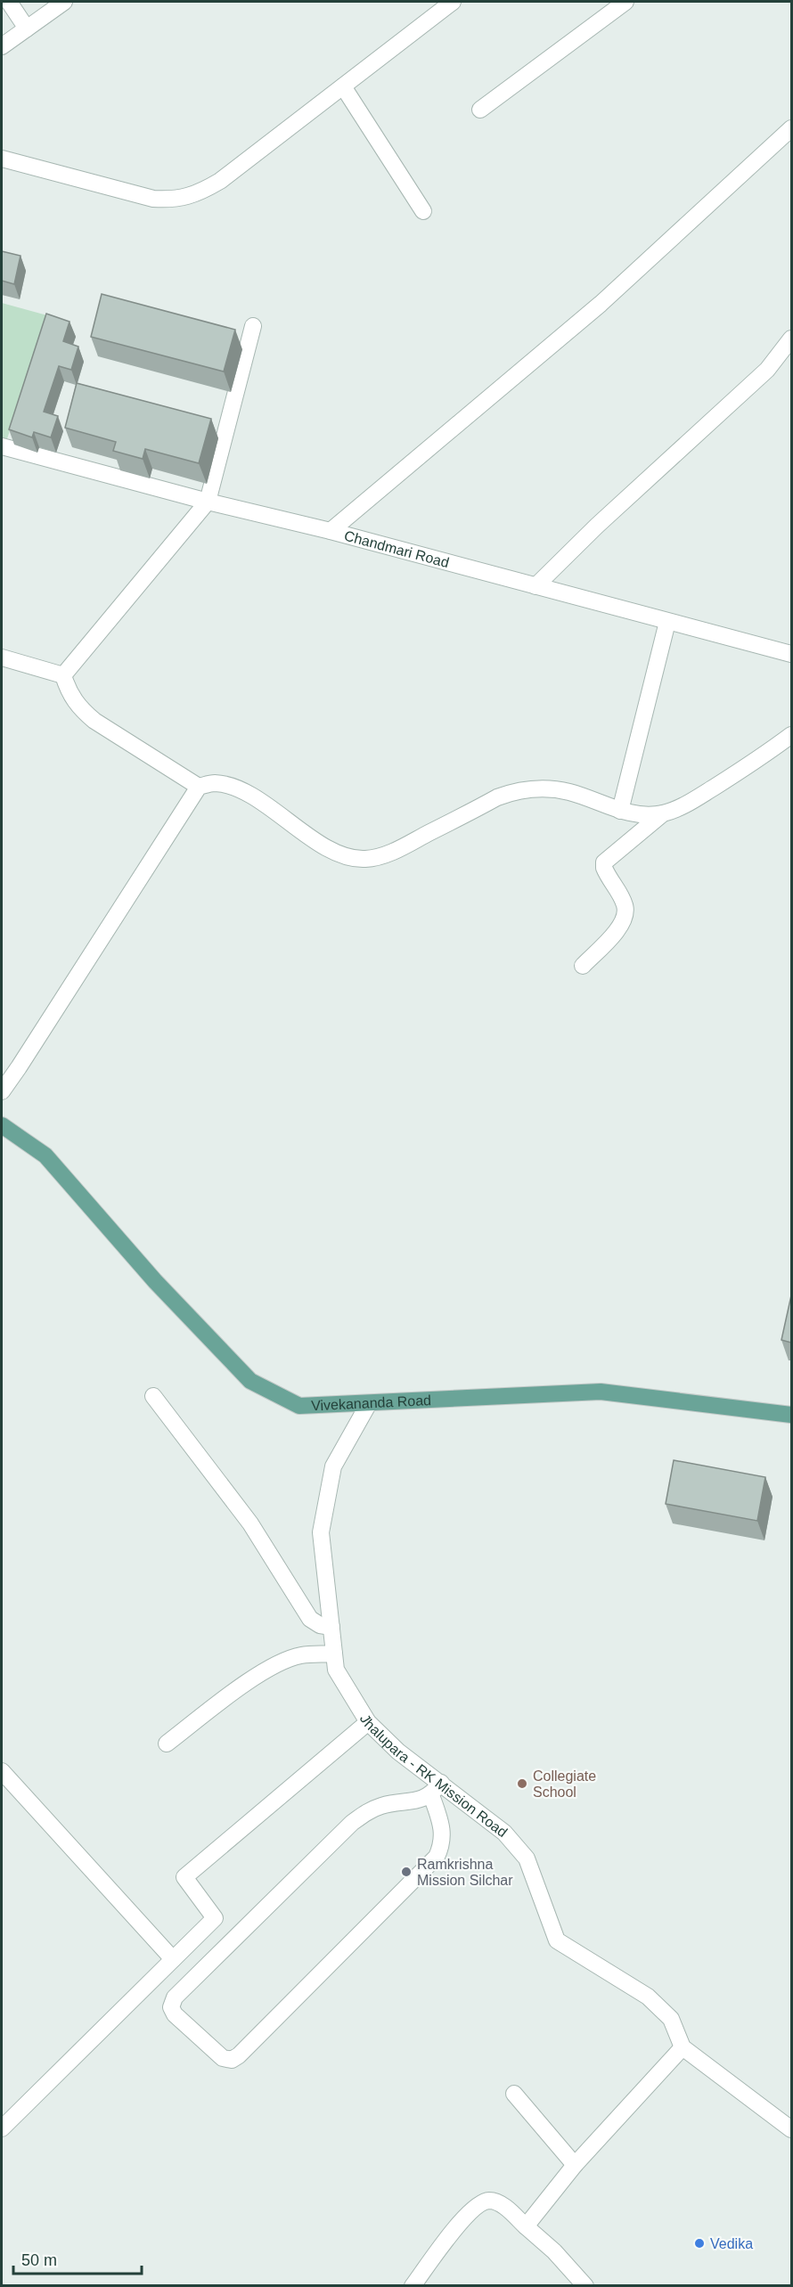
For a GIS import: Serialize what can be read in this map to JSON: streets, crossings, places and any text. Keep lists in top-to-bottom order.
{
  "streets": {
    "main road": ["Vivekananda Road"],
    "street": ["Chandmari Road", "Jhalupara - RK Mission Road"]
  },
  "crossings": [
    ["Vivekananda Road", "Jhalupara - RK Mission Road"]
  ],
  "places": ["Collegiate School", "Ramkrishna Mission Silchar", "Vedika"],
  "scale_bar": "50 m"
}
